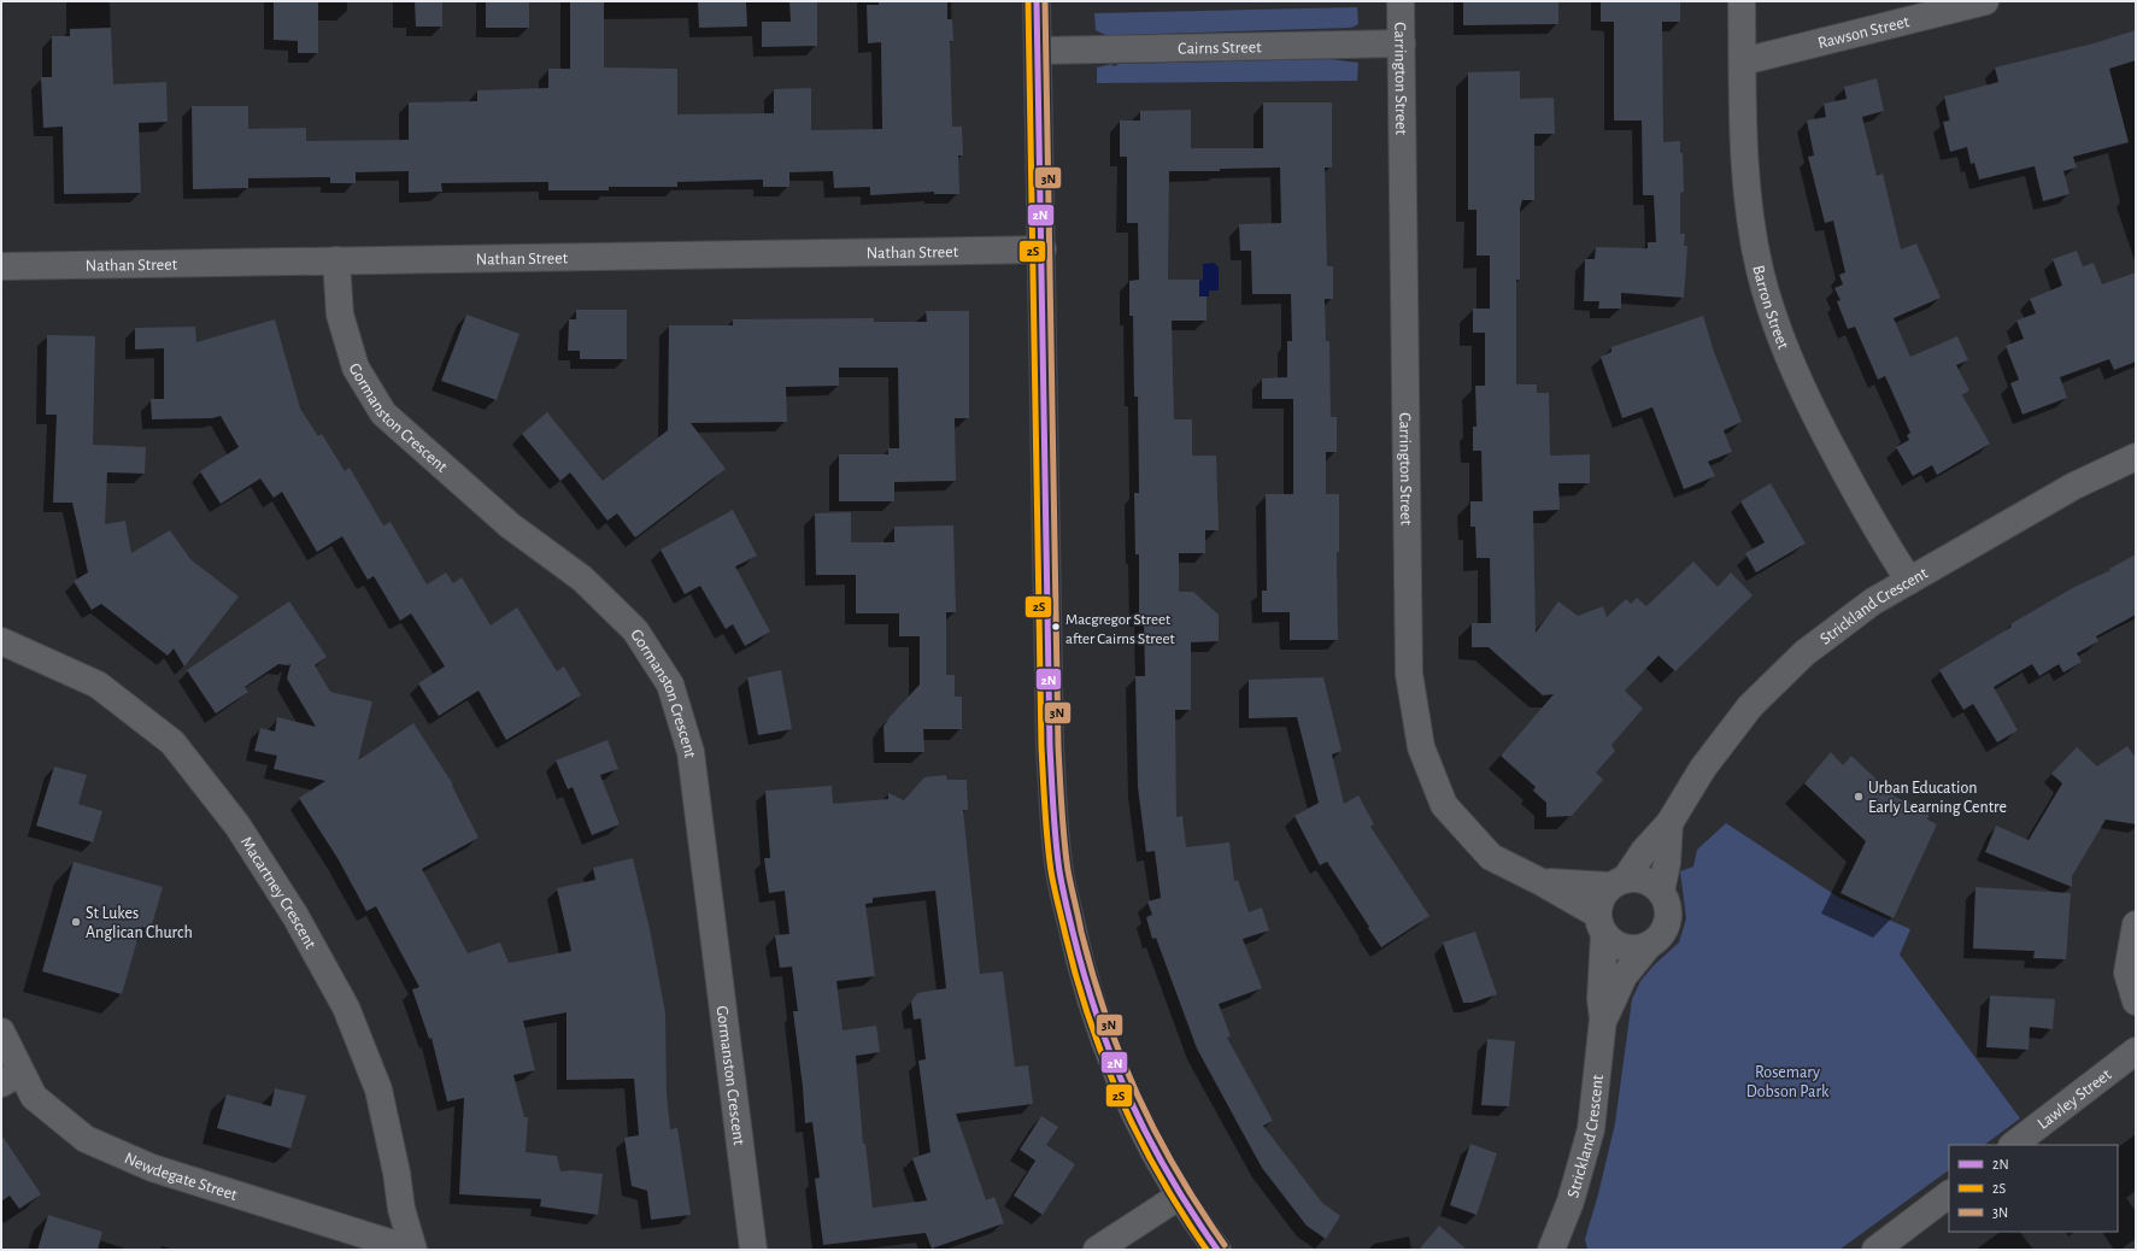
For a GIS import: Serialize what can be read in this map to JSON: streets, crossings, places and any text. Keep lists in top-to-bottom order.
{
  "streets": {
    "street": [
      "Rawson Street",
      "Cairns Street",
      "Carrington Street",
      "Nathan Street",
      "Barron Street",
      "Gormanston Crescent",
      "Strickland Crescent",
      "Macartney Crescent",
      "Lawley Street",
      "Newdegate Street"
    ]
  },
  "crossings": [
    ["Rawson Street", "Barron Street"],
    ["Cairns Street", "Carrington Street"],
    ["Carrington Street", "Strickland Crescent"],
    ["Nathan Street", "Gormanston Crescent"],
    ["Barron Street", "Strickland Crescent"],
    ["Macartney Crescent", "Newdegate Street"]
  ],
  "parks": ["Rosemary Dobson Park"],
  "places": ["Macgregor Street after Cairns Street", "Urban Education Early Learning Centre", "St Lukes Anglican Church"],
  "lines": ["transit line 2N", "transit line 2S", "transit line 3N"],
  "legend": ["2N", "2S", "3N"]
}
